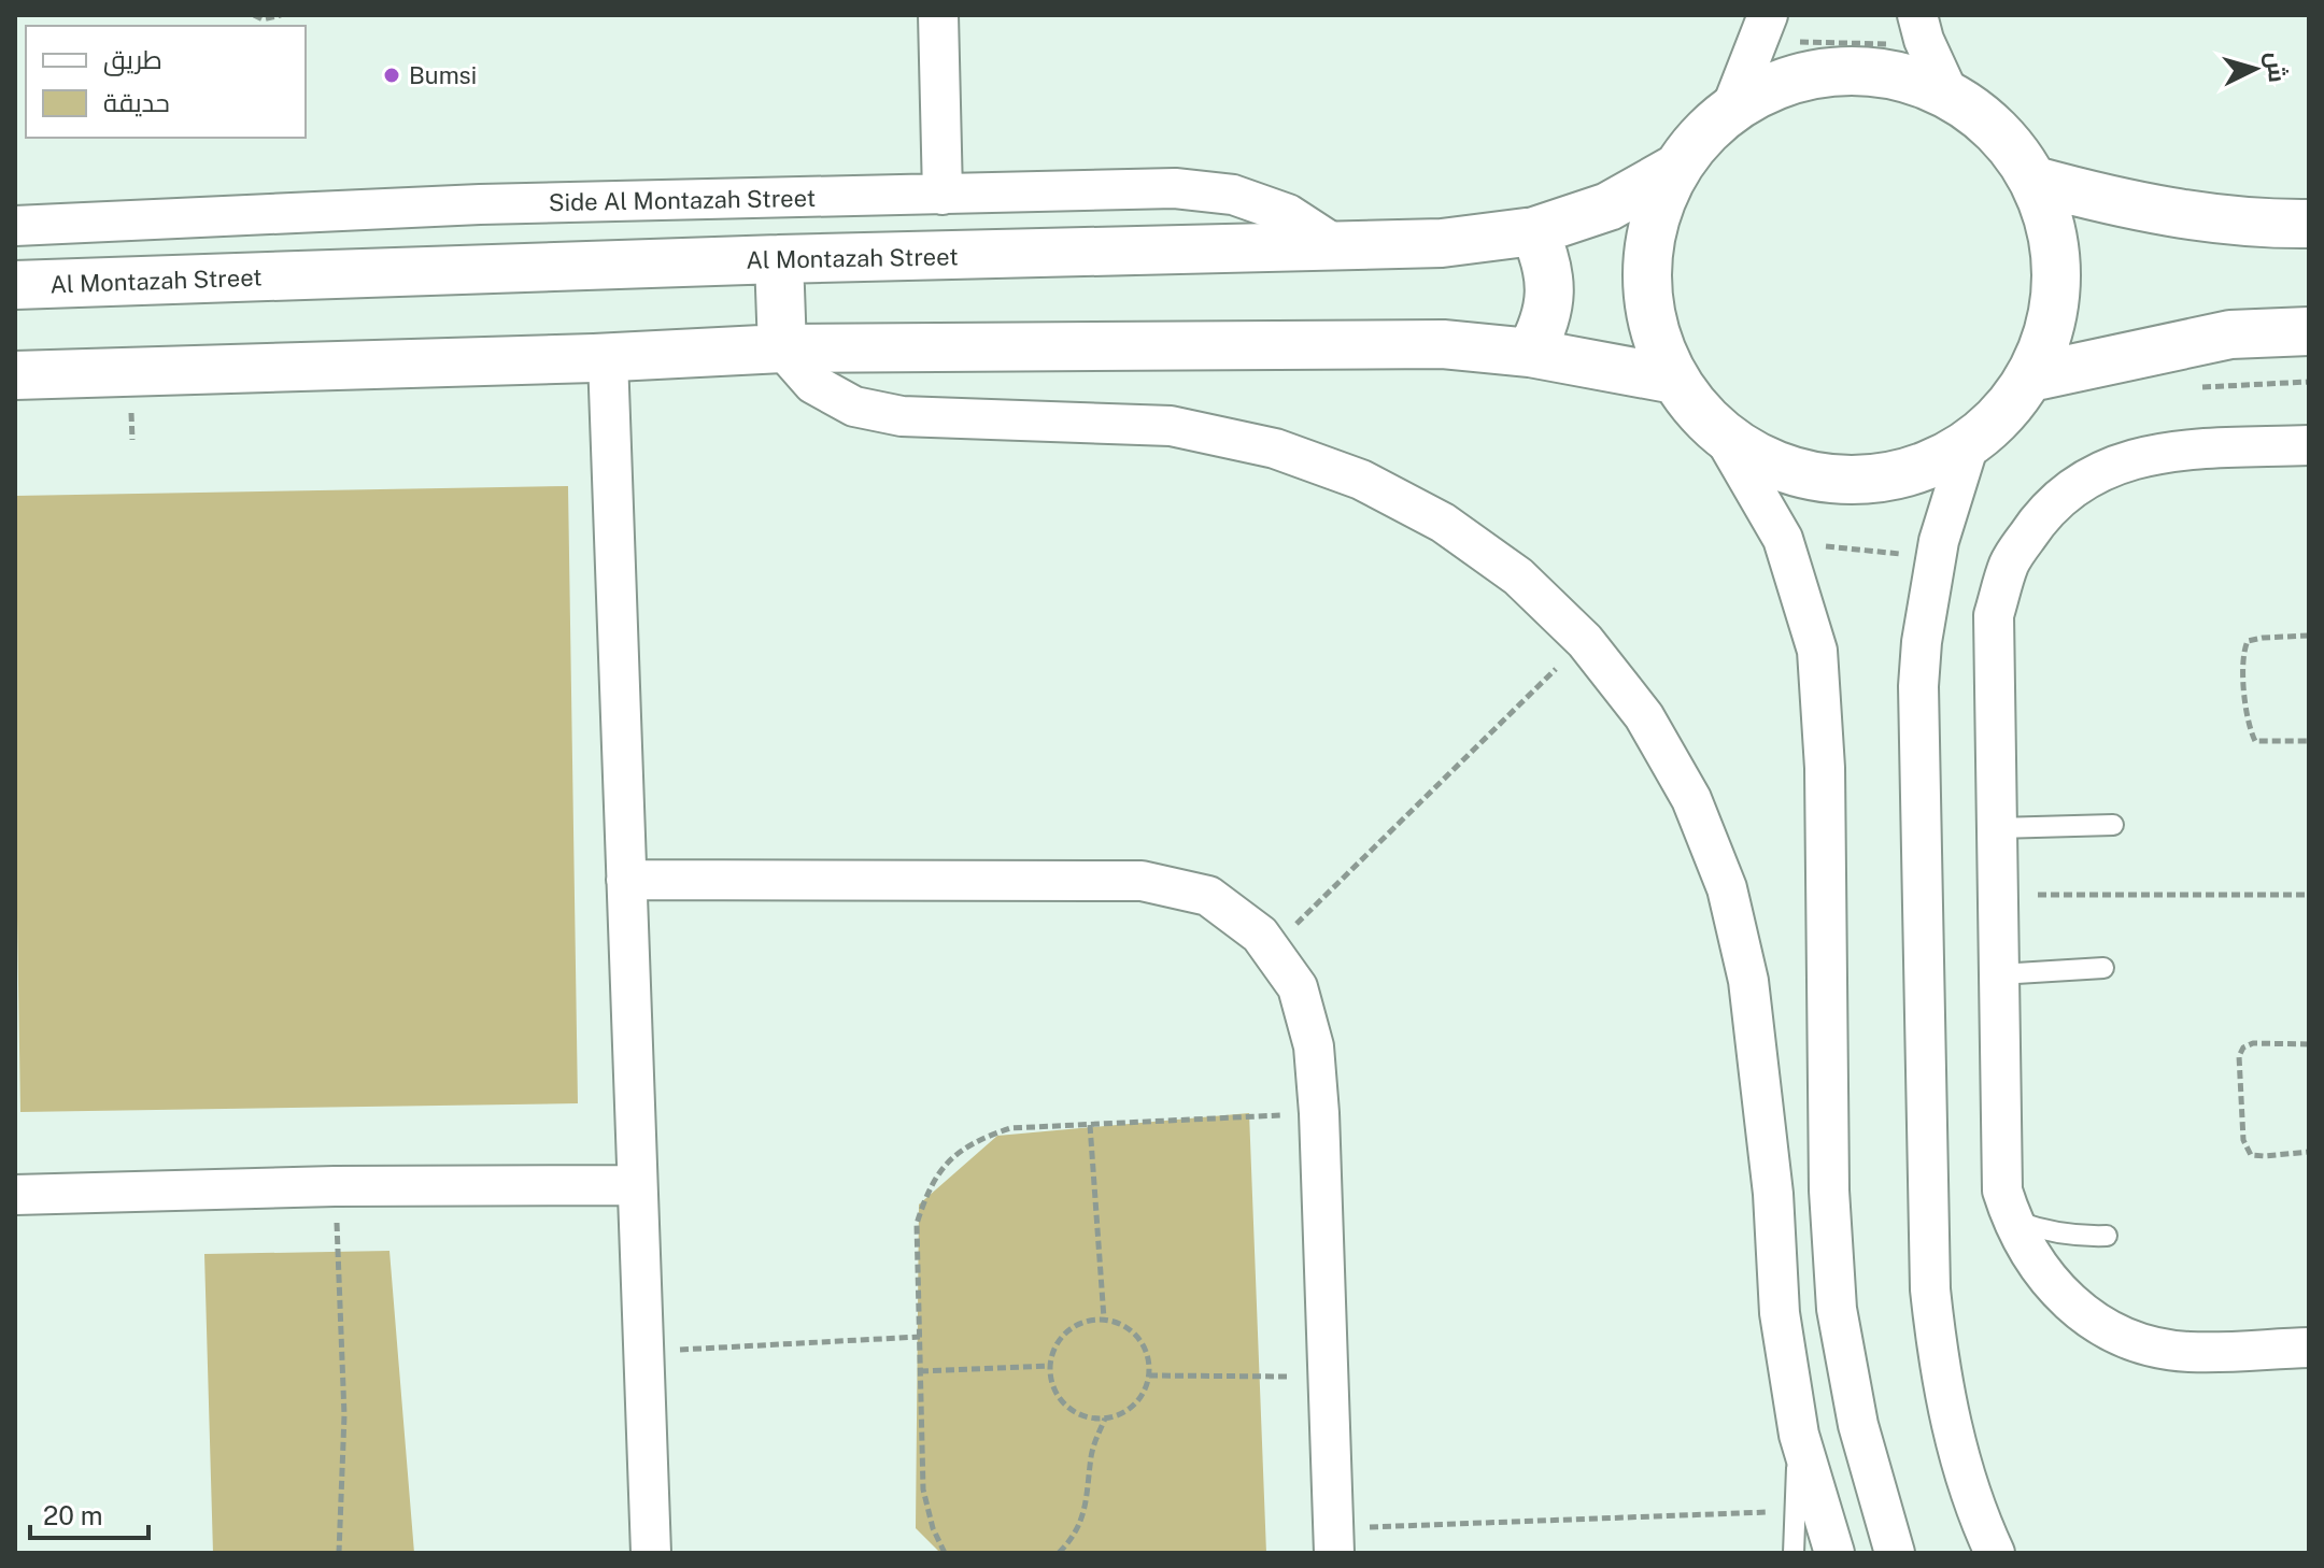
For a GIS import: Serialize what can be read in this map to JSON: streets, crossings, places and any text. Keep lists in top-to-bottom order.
{
  "streets": {
    "street": ["Side Al Montazah Street", "Al Montazah Street"]
  },
  "crossings": [
    ["Side Al Montazah Street", "Al Montazah Street"]
  ],
  "places": ["Bumsi"],
  "legend": ["طريق", "حديقة"],
  "scale_bar": "20 m",
  "north": "right"
}
